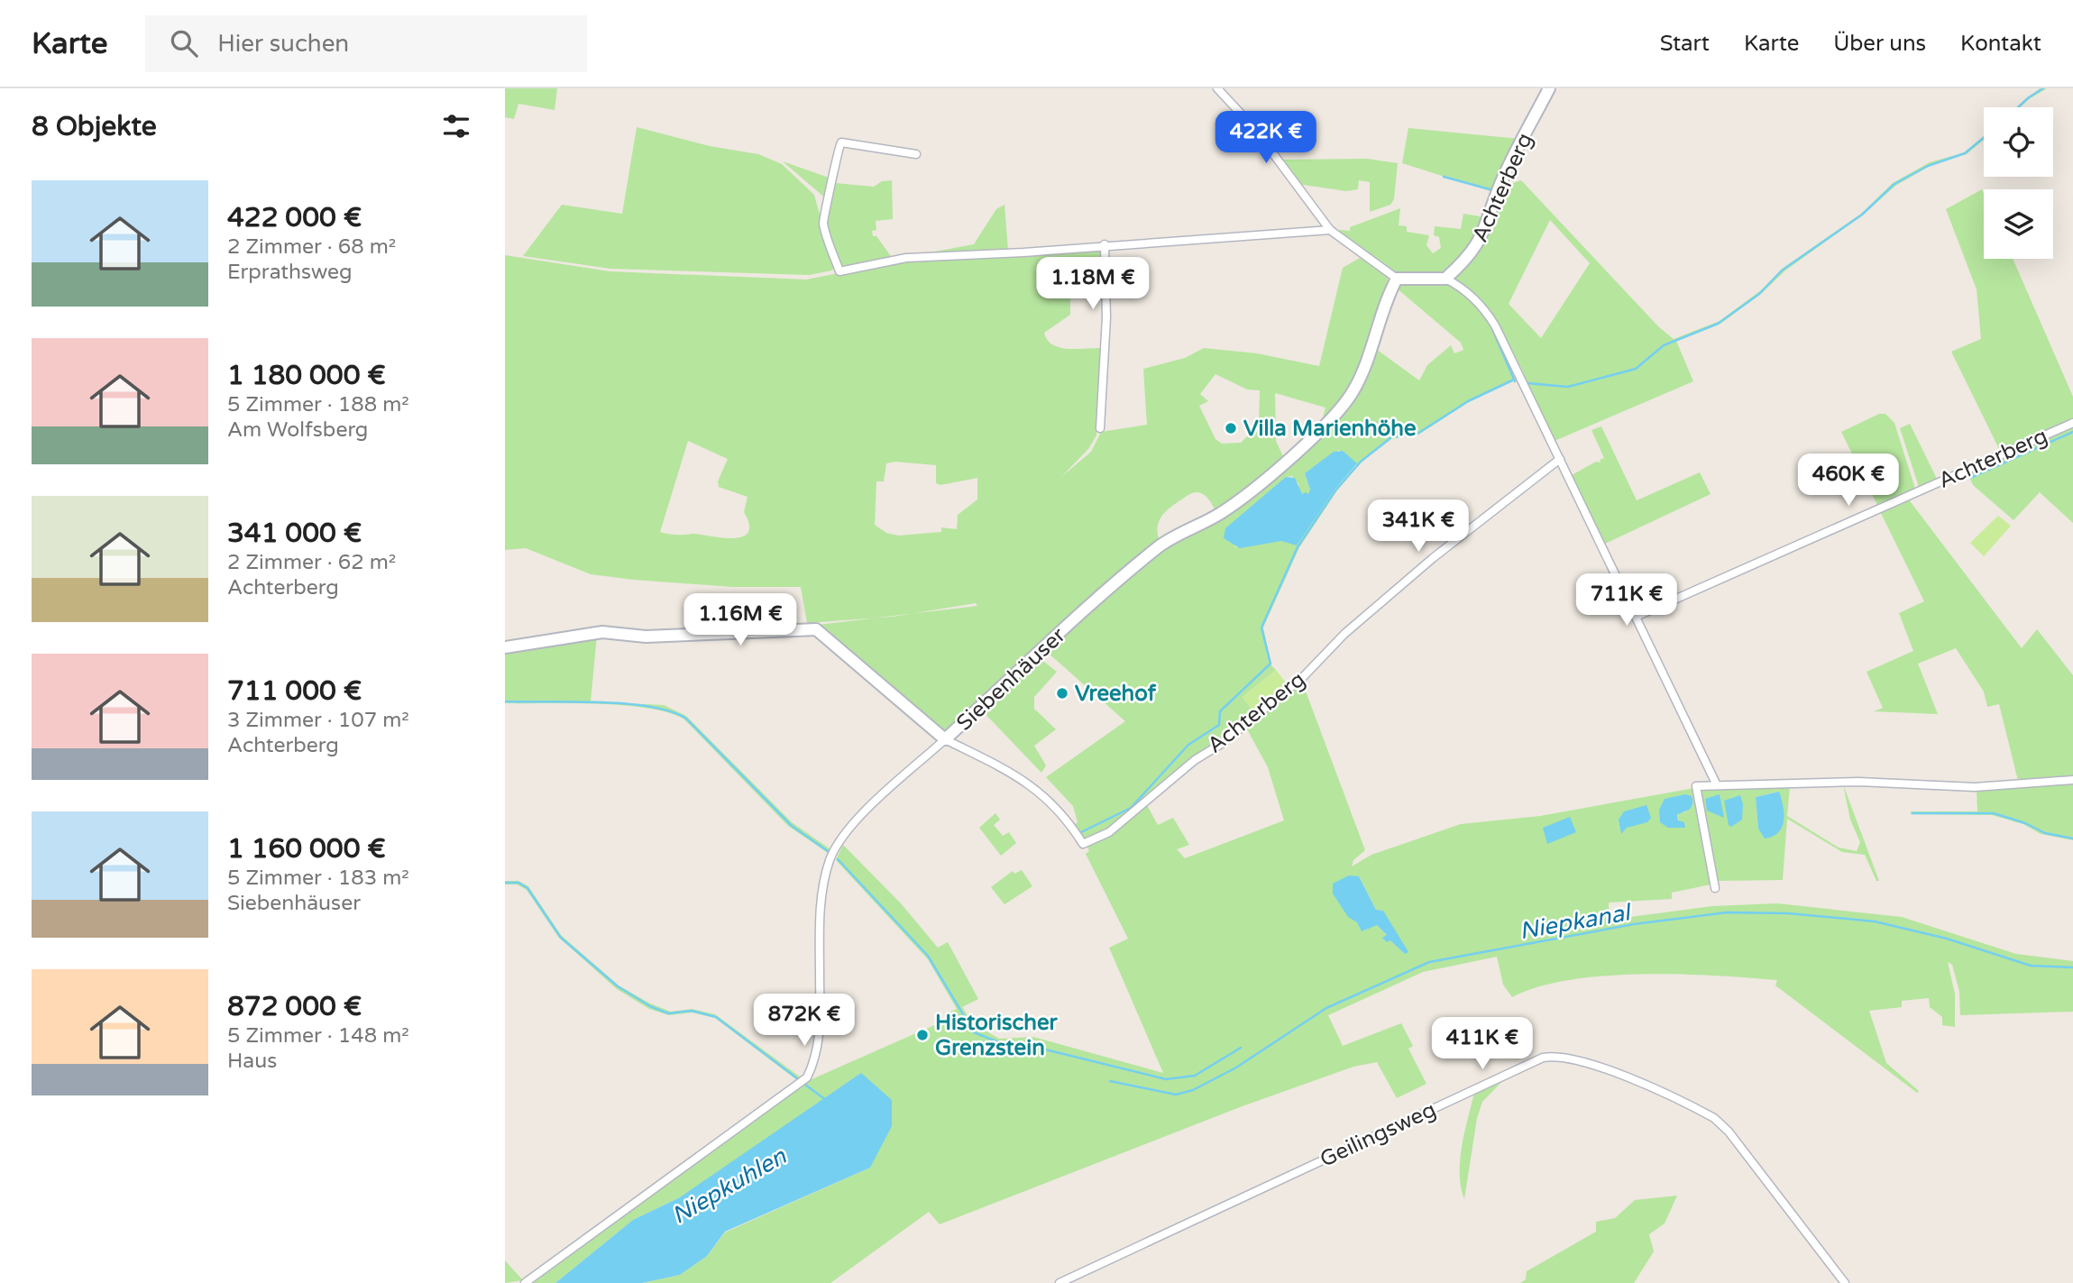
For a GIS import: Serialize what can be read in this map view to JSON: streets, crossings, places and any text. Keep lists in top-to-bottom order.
{
  "streets": {
    "street": ["Achterberg", "Siebenhäuser", "Geilingsweg"]
  },
  "crossings": [
    ["Achterberg", "Siebenhäuser"]
  ],
  "water": ["Niepkanal", "Niepkuhlen"],
  "places": ["Villa Marienhöhe", "Vreehof", "Historischer Grenzstein"],
  "page": {
    "header": "Karte",
    "search": "Hier suchen",
    "nav": [
      "Start",
      "Karte",
      "Über uns",
      "Kontakt"
    ],
    "heading": "8 Objekte",
    "price": [
      "422K €",
      "1.18M €",
      "460K €",
      "341K €",
      "711K €",
      "1.16M €",
      "872K €",
      "411K €"
    ],
    "list": [
      {
        "name": "422 000 €",
        "note": "2 Zimmer · 68 m² · Erprathsweg"
      },
      {
        "name": "1 180 000 €",
        "note": "5 Zimmer · 188 m² · Am Wolfsberg"
      },
      {
        "name": "341 000 €",
        "note": "2 Zimmer · 62 m² · Achterberg"
      },
      {
        "name": "711 000 €",
        "note": "3 Zimmer · 107 m² · Achterberg"
      },
      {
        "name": "1 160 000 €",
        "note": "5 Zimmer · 183 m² · Siebenhäuser"
      },
      {
        "name": "872 000 €",
        "note": "5 Zimmer · 148 m² · Haus"
      }
    ]
  }
}
